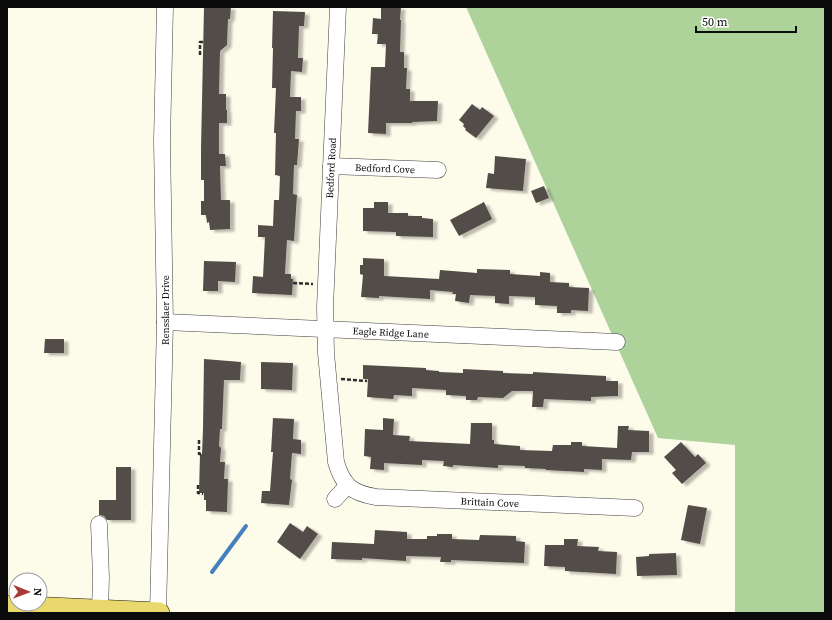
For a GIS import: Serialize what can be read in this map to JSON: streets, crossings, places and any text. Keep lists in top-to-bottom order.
{
  "streets": {
    "street": [
      "Bedford Road",
      "Bedford Cove",
      "Rensslaer Drive",
      "Eagle Ridge Lane",
      "Brittain Cove"
    ]
  },
  "crossings": [
    ["Bedford Road", "Bedford Cove"],
    ["Bedford Road", "Eagle Ridge Lane"],
    ["Rensslaer Drive", "Eagle Ridge Lane"]
  ],
  "scale_bar": "50 m",
  "north": "right"
}
